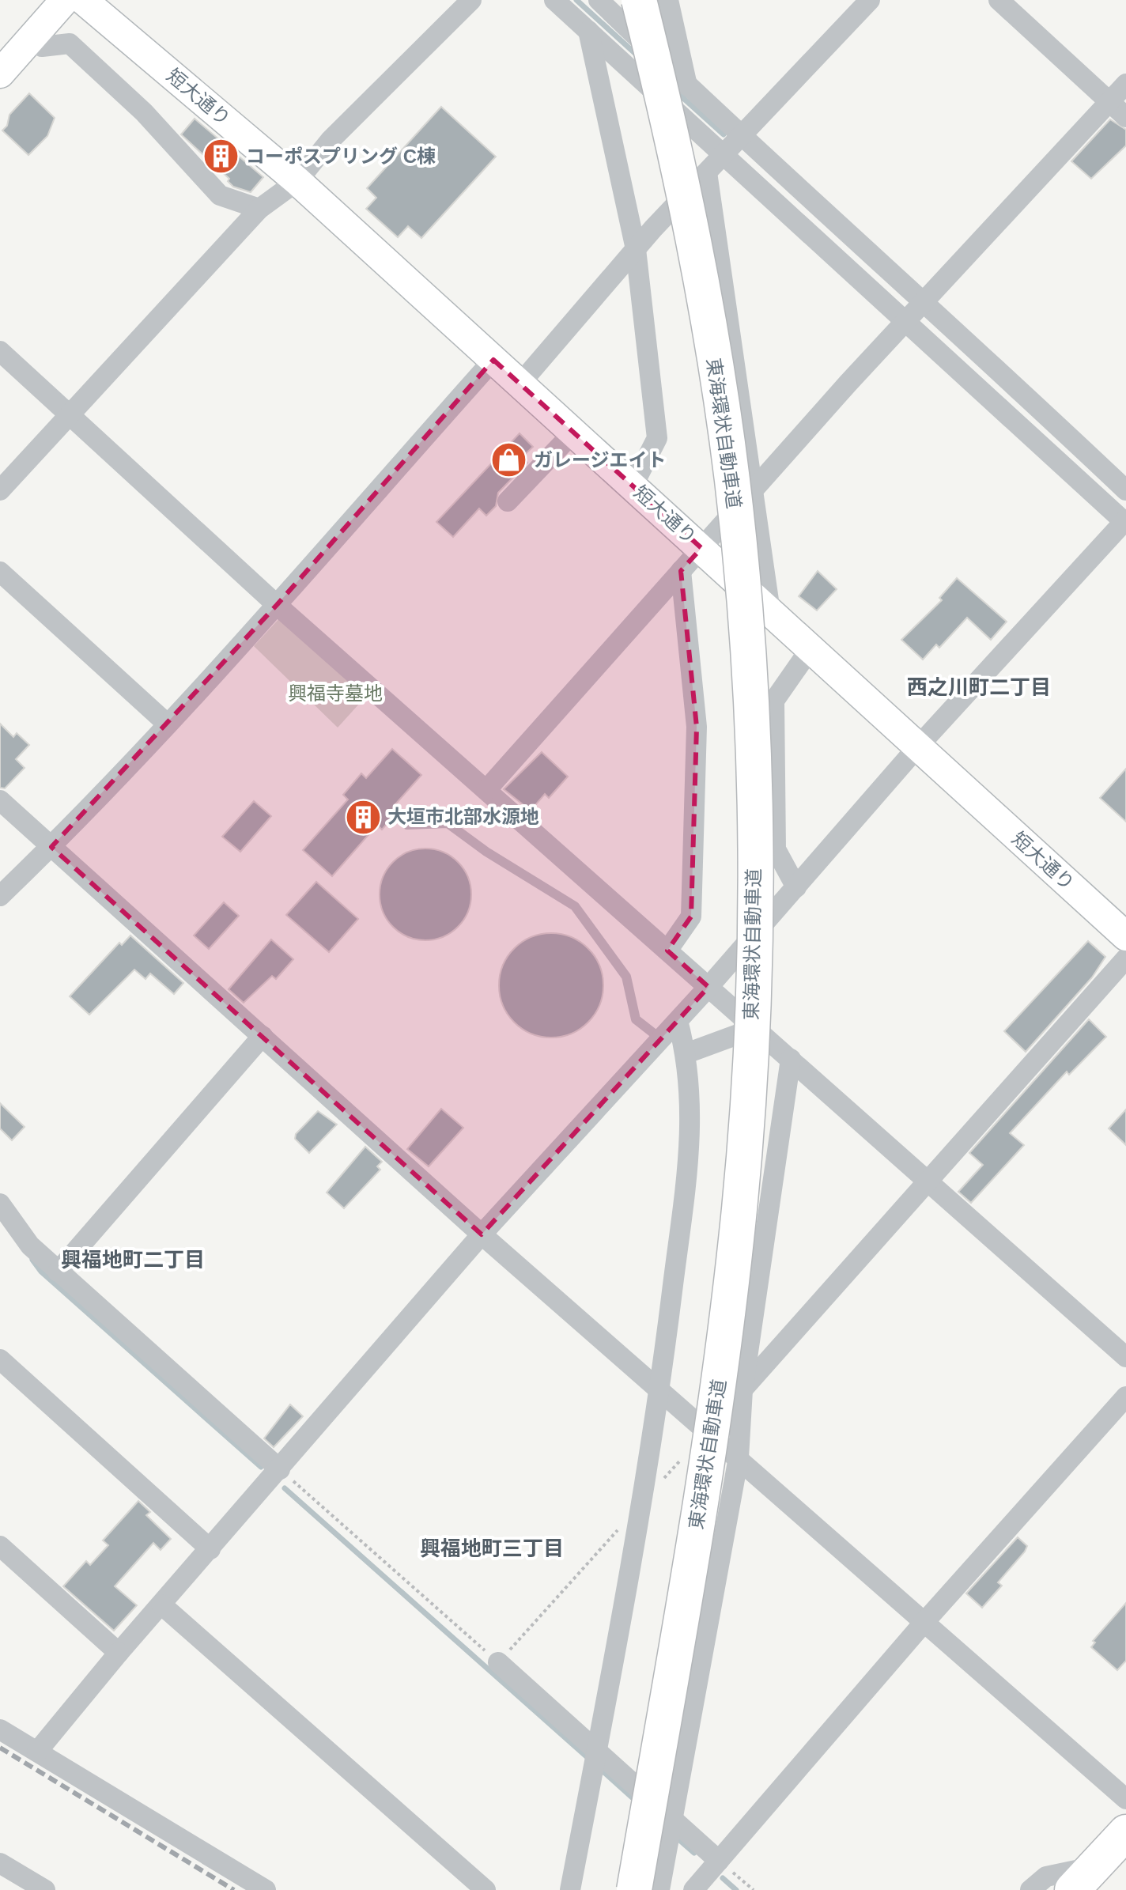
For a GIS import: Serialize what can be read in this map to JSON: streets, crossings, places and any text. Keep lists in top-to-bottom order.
{
  "streets": {
    "highway": ["東海環状自動車道"],
    "street": ["短大通り"]
  },
  "districts": ["西之川町二丁目", "興福地町二丁目", "興福地町三丁目"],
  "parks": ["興福寺墓地"],
  "places": {
    "building": ["コーポスプリング C棟", "大垣市北部水源地"],
    "shop": ["ガレージエイト"]
  }
}
